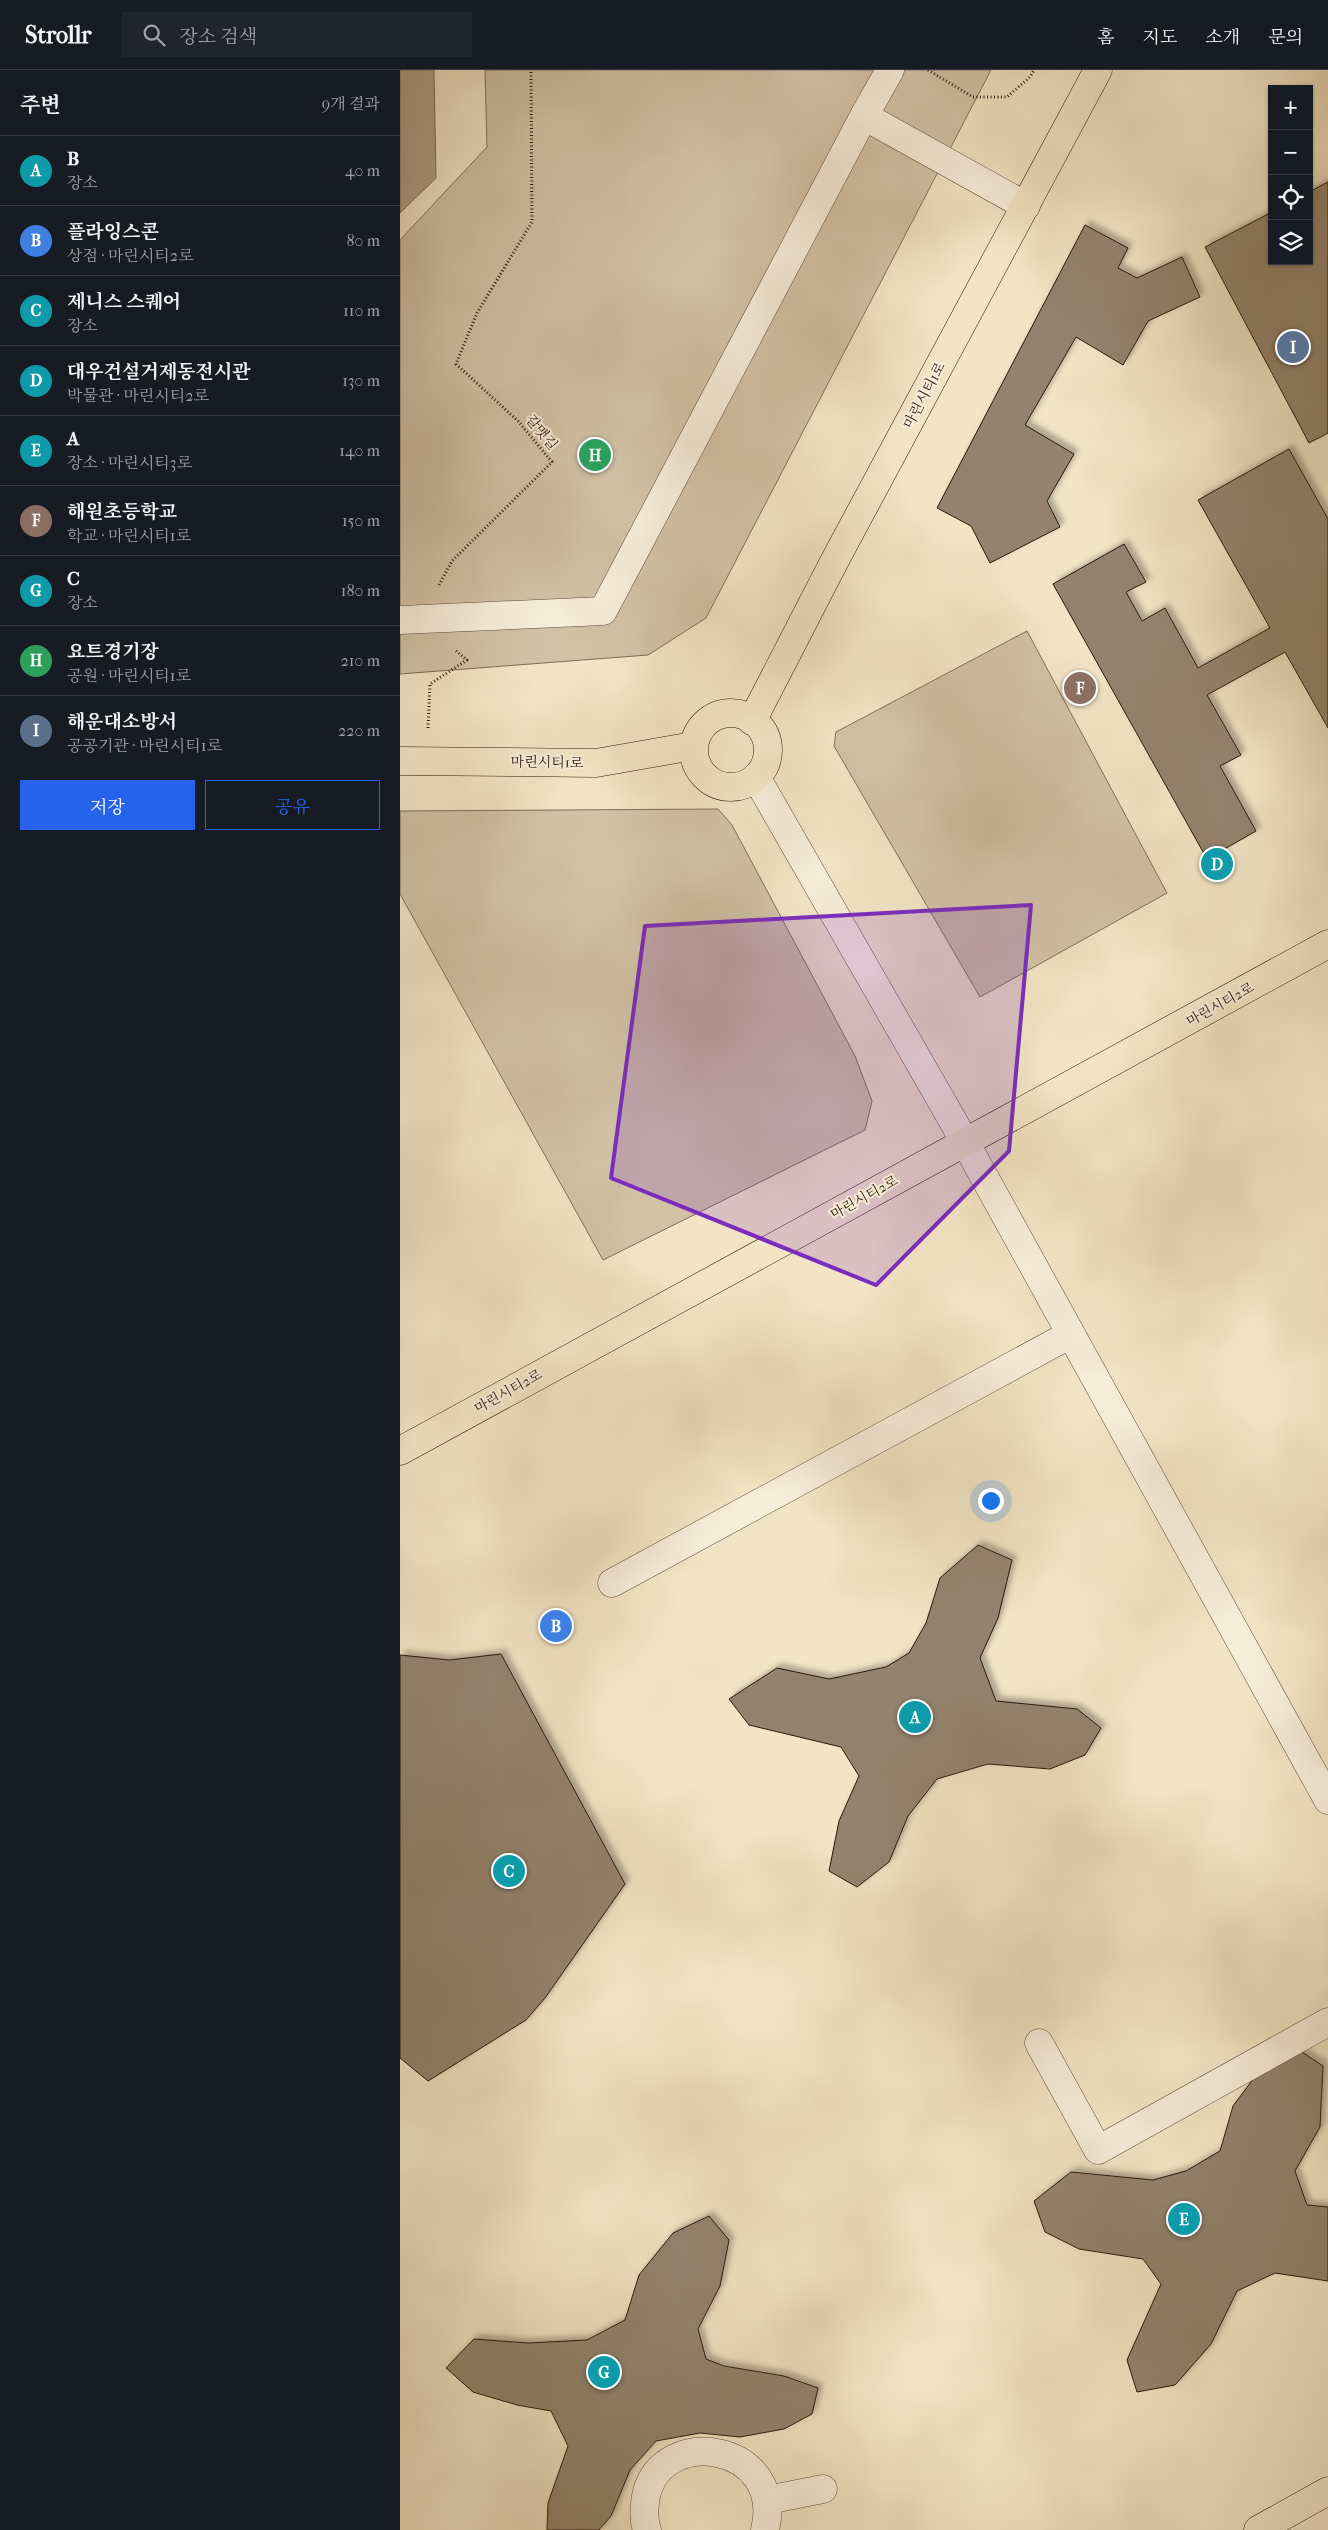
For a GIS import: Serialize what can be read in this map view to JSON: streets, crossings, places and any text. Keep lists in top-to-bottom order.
{
  "streets": {
    "main road": ["마린시티1로", "마린시티2로"],
    "path": ["갈맷길"]
  },
  "page": {
    "header": "Strollr",
    "search": "장소 검색",
    "nav": [
      "홈",
      "지도",
      "소개",
      "문의"
    ],
    "heading": ["주변", "9개 결과"],
    "map_buttons": ["+", "−"],
    "list": [
      {
        "mark": "A",
        "name": "B",
        "note": "장소",
        "value": "40 m"
      },
      {
        "mark": "B",
        "name": "플라잉스콘",
        "note": "상점 · 마린시티2로",
        "value": "80 m"
      },
      {
        "mark": "C",
        "name": "제니스 스퀘어",
        "note": "장소",
        "value": "110 m"
      },
      {
        "mark": "D",
        "name": "대우건설거제동전시관",
        "note": "박물관 · 마린시티2로",
        "value": "130 m"
      },
      {
        "mark": "E",
        "name": "A",
        "note": "장소 · 마린시티3로",
        "value": "140 m"
      },
      {
        "mark": "F",
        "name": "해원초등학교",
        "note": "학교 · 마린시티1로",
        "value": "150 m"
      },
      {
        "mark": "G",
        "name": "C",
        "note": "장소",
        "value": "180 m"
      },
      {
        "mark": "H",
        "name": "요트경기장",
        "note": "공원 · 마린시티1로",
        "value": "210 m"
      },
      {
        "mark": "I",
        "name": "해운대소방서",
        "note": "공공기관 · 마린시티1로",
        "value": "220 m"
      }
    ],
    "pins": [
      "I",
      "H",
      "F",
      "D",
      "B",
      "A",
      "C",
      "E",
      "G"
    ],
    "buttons": ["저장", "공유"]
  }
}
